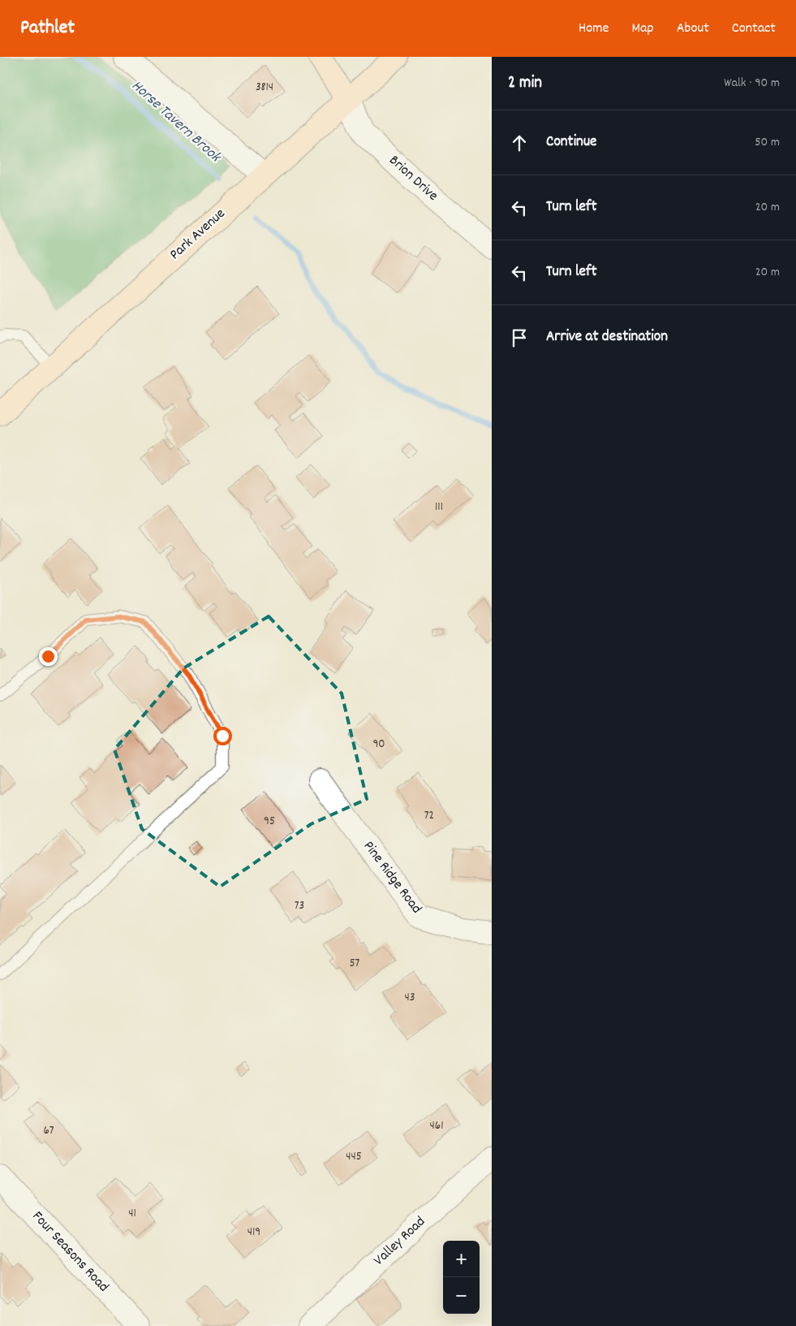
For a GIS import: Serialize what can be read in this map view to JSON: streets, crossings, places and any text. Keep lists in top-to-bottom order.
{
  "streets": {
    "main road": ["Park Avenue"],
    "street": [
      "Brion Drive",
      "Pine Ridge Road",
      "Valley Road",
      "Four Seasons Road"
    ]
  },
  "crossings": [
    ["Brion Drive", "Park Avenue"]
  ],
  "water": ["Horse Tavern Brook"],
  "house_numbers": [
    "3814",
    "111",
    "90",
    "72",
    "95",
    "73",
    "57",
    "43",
    "461",
    "67",
    "445",
    "41",
    "419"
  ],
  "page": {
    "header": "Pathlet",
    "nav": [
      "Home",
      "Map",
      "About",
      "Contact"
    ],
    "heading": ["2 min", "Walk · 90 m"],
    "list": [
      ["Continue", "50 m"],
      ["Turn left", "20 m"],
      ["Turn left", "20 m"],
      "Arrive at destination"
    ],
    "map_buttons": ["+", "−"]
  }
}
